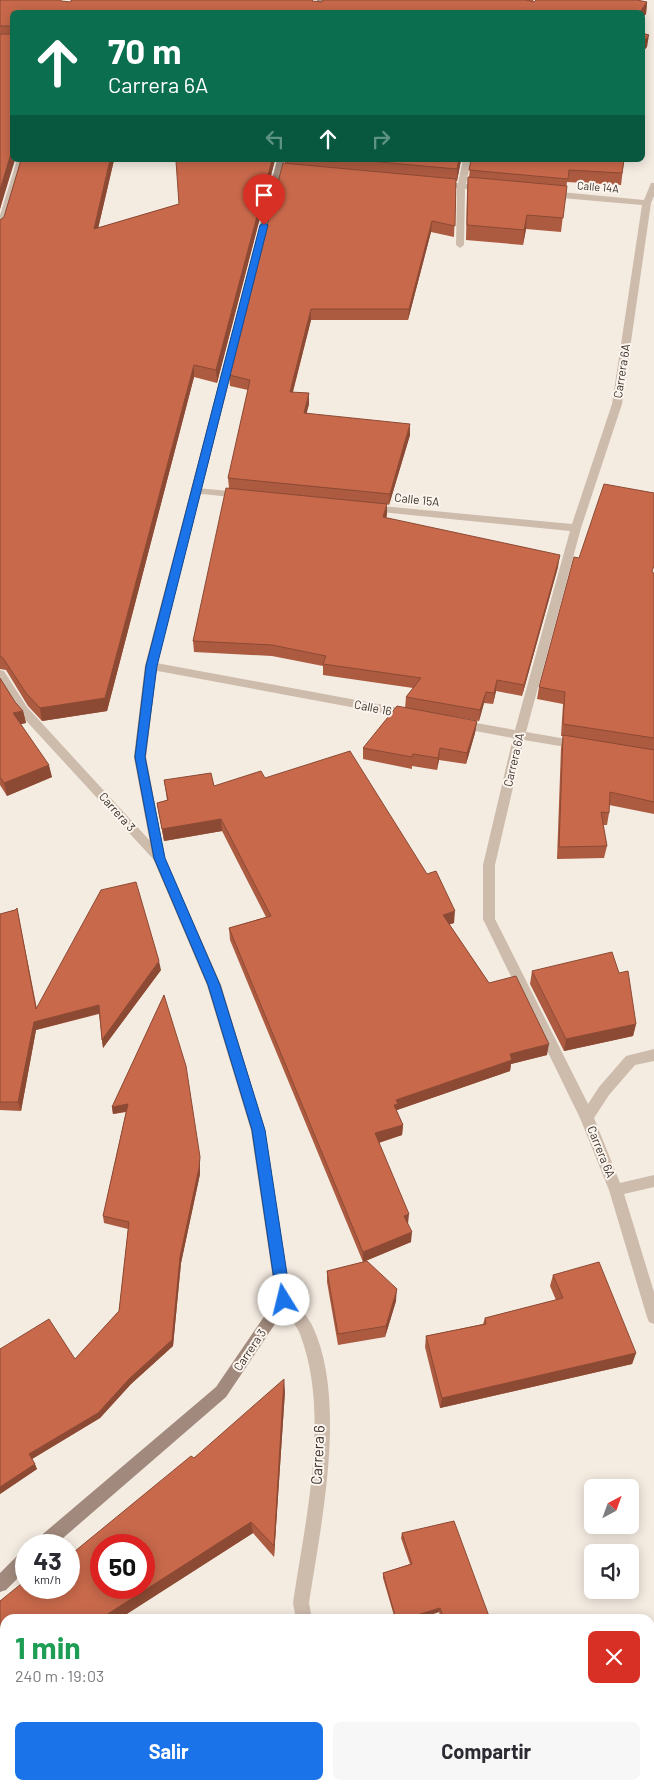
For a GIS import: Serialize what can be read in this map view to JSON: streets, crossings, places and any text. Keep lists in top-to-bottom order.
{
  "streets": {
    "main road": ["Carrera 3"],
    "street": [
      "Calle 14A",
      "Carrera 6A",
      "Calle 15A",
      "Calle 16",
      "Carrera 6"
    ]
  },
  "crossings": [
    ["Calle 14A", "Carrera 6A"],
    ["Carrera 6A", "Calle 15A"],
    ["Carrera 3", "Carrera 6"]
  ],
  "north": "top right",
  "page": {
    "turn": ["70 m", "Carrera 6A"],
    "speed": "43 km/h",
    "limit": "50",
    "heading": ["1 min", "240 m · 19:03"],
    "buttons": ["Salir", "Compartir"]
  }
}
